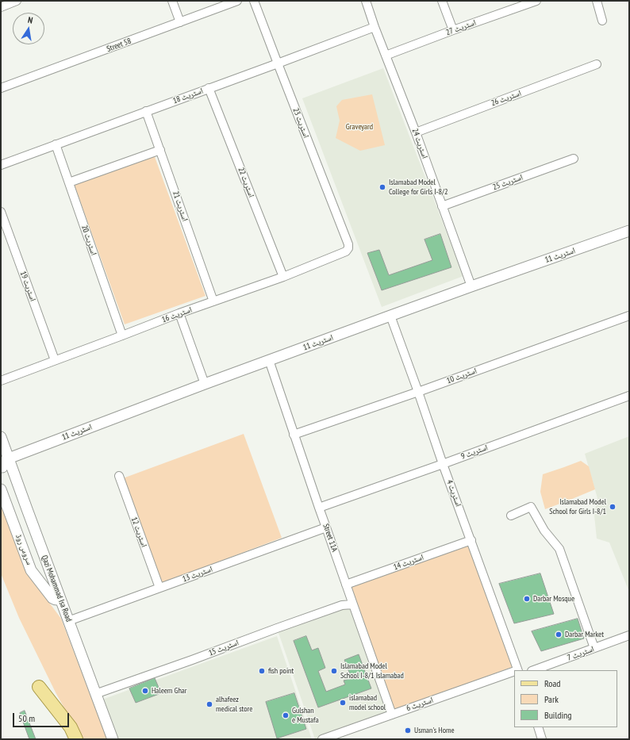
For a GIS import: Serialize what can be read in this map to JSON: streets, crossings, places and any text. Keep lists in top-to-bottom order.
{
  "streets": {
    "street": [
      "اسٹریٹ 27",
      "Street 58",
      "اسٹریٹ 18",
      "اسٹریٹ 26",
      "اسٹریٹ 23",
      "اسٹریٹ 24",
      "اسٹریٹ 22",
      "اسٹریٹ 25",
      "اسٹریٹ 21",
      "اسٹریٹ 20",
      "اسٹریٹ 11",
      "اسٹریٹ 19",
      "اسٹریٹ 16",
      "اسٹریٹ 10",
      "اسٹریٹ 9",
      "اسٹریٹ 4",
      "اسٹریٹ 12",
      "Street 11A",
      "سروس روڈ",
      "اسٹریٹ 14",
      "اسٹریٹ 13",
      "Qazi Mohammad Isa Road",
      "اسٹریٹ 15",
      "اسٹریٹ 7",
      "اسٹریٹ 6"
    ]
  },
  "crossings": [
    ["اسٹریٹ 27", "اسٹریٹ 24"],
    ["اسٹریٹ 18", "اسٹریٹ 23"],
    ["اسٹریٹ 18", "اسٹریٹ 24"],
    ["اسٹریٹ 18", "اسٹریٹ 22"],
    ["اسٹریٹ 18", "اسٹریٹ 21"],
    ["اسٹریٹ 18", "اسٹریٹ 20"],
    ["اسٹریٹ 26", "اسٹریٹ 24"],
    ["اسٹریٹ 23", "اسٹریٹ 16"],
    ["اسٹریٹ 24", "اسٹریٹ 25"],
    ["اسٹریٹ 24", "اسٹریٹ 11"],
    ["اسٹریٹ 22", "اسٹریٹ 16"],
    ["اسٹریٹ 21", "اسٹریٹ 16"],
    ["اسٹریٹ 20", "اسٹریٹ 16"],
    ["اسٹریٹ 11", "اسٹریٹ 4"],
    ["اسٹریٹ 11", "Street 11A"],
    ["اسٹریٹ 11", "Qazi Mohammad Isa Road"],
    ["اسٹریٹ 19", "اسٹریٹ 16"],
    ["اسٹریٹ 10", "اسٹریٹ 4"],
    ["اسٹریٹ 10", "Street 11A"],
    ["اسٹریٹ 9", "اسٹریٹ 4"],
    ["اسٹریٹ 9", "Street 11A"],
    ["اسٹریٹ 4", "اسٹریٹ 14"],
    ["اسٹریٹ 12", "اسٹریٹ 13"],
    ["Street 11A", "اسٹریٹ 14"],
    ["Street 11A", "اسٹریٹ 13"],
    ["Street 11A", "اسٹریٹ 15"],
    ["Street 11A", "اسٹریٹ 6"],
    ["سروس روڈ", "Qazi Mohammad Isa Road"],
    ["اسٹریٹ 13", "Qazi Mohammad Isa Road"],
    ["Qazi Mohammad Isa Road", "اسٹریٹ 15"]
  ],
  "parks": ["Graveyard"],
  "places": [
    "Islamabad Model College for Girls I-8/2",
    "Islamabad Model School for Girls I-8/1",
    "Darbar Mosque",
    "Darbar Market",
    "fish point",
    "Islamabad Model School I-8/1 Islamabad",
    "Haleem Ghar",
    "islamabad model school",
    "alhafeez medical store",
    "Gulshan e Mustafa",
    "Usman's Home"
  ],
  "legend": ["Road", "Park", "Building"],
  "scale_bar": "50 m",
  "north": "top"
}
